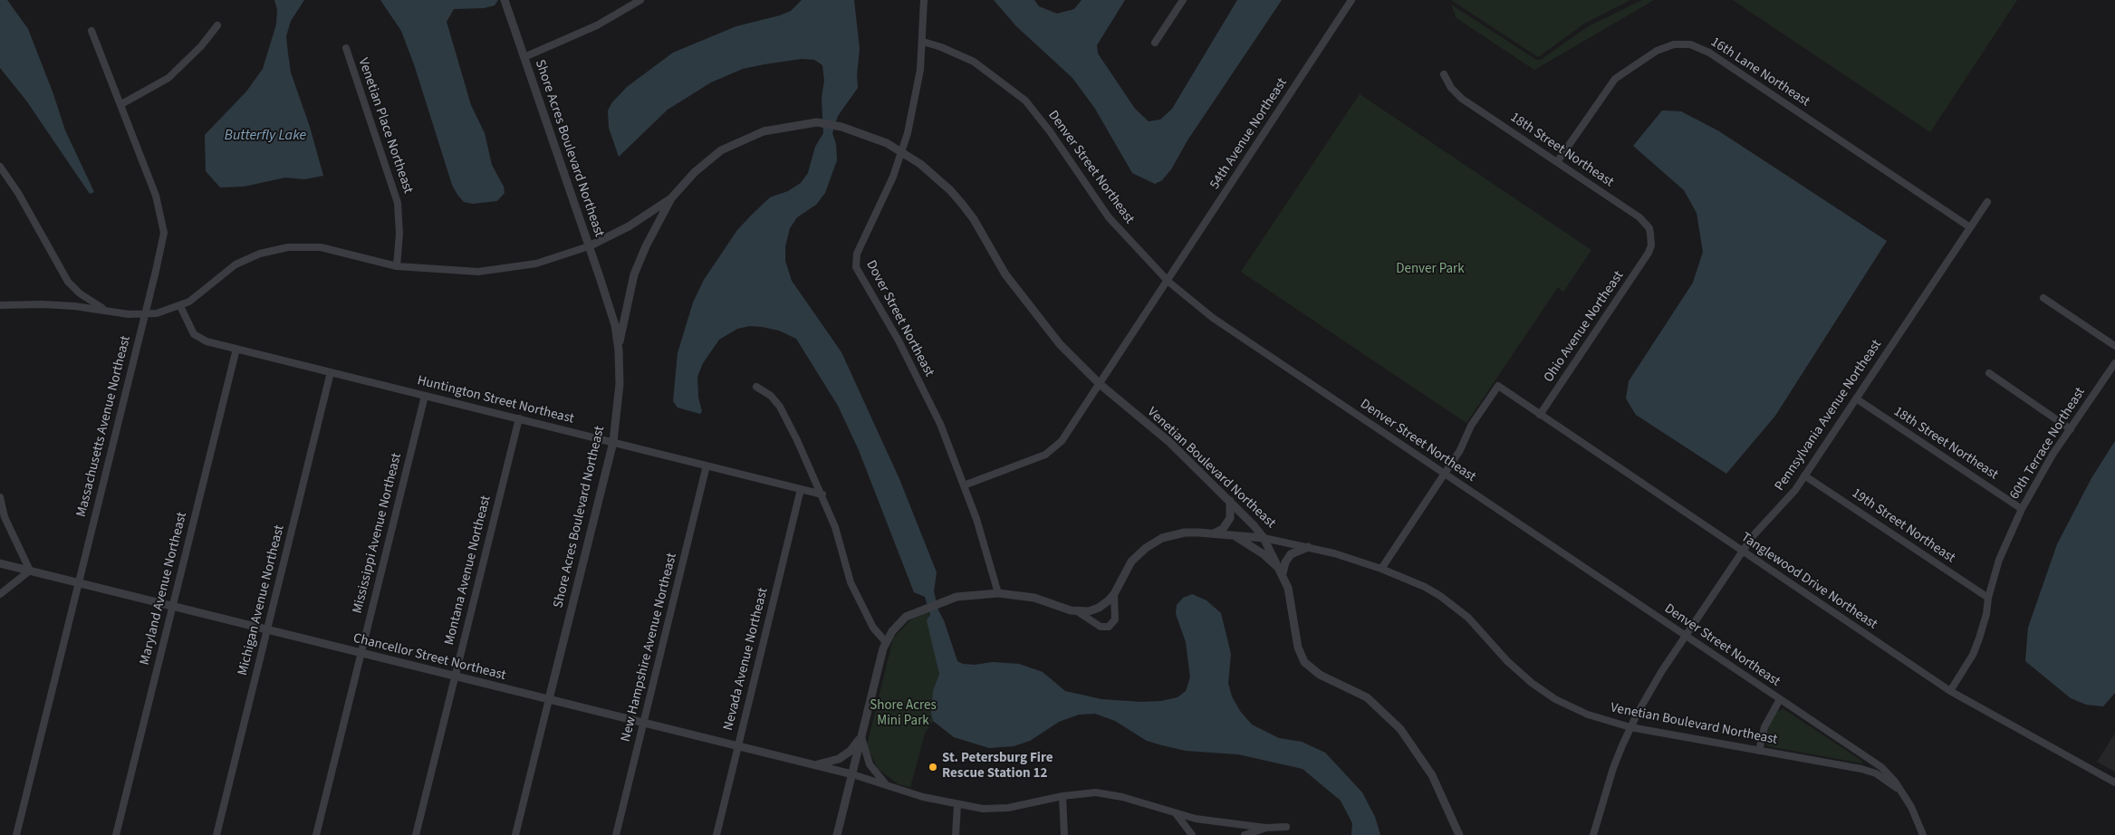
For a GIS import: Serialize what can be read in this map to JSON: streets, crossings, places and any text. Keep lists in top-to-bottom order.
{
  "streets": {
    "street": [
      "16th Lane Northeast",
      "Venetian Place Northeast",
      "54th Avenue Northeast",
      "Shore Acres Boulevard Northeast",
      "18th Street Northeast",
      "Denver Street Northeast",
      "Dover Street Northeast",
      "Ohio Avenue Northeast",
      "Huntington Street Northeast",
      "Pennsylvania Avenue Northeast",
      "Massachusetts Avenue Northeast",
      "60th Terrace Northeast",
      "Venetian Boulevard Northeast",
      "19th Street Northeast",
      "Mississippi Avenue Northeast",
      "Montana Avenue Northeast",
      "Tanglewood Drive Northeast",
      "Maryland Avenue Northeast",
      "Michigan Avenue Northeast",
      "New Hampshire Avenue Northeast",
      "Chancellor Street Northeast",
      "Nevada Avenue Northeast"
    ]
  },
  "crossings": [
    ["16th Lane Northeast", "18th Street Northeast"],
    ["16th Lane Northeast", "Pennsylvania Avenue Northeast"],
    ["Venetian Place Northeast", "Venetian Boulevard Northeast"],
    ["54th Avenue Northeast", "Denver Street Northeast"],
    ["54th Avenue Northeast", "Dover Street Northeast"],
    ["54th Avenue Northeast", "Venetian Boulevard Northeast"],
    ["Shore Acres Boulevard Northeast", "Huntington Street Northeast"],
    ["Shore Acres Boulevard Northeast", "Venetian Boulevard Northeast"],
    ["Shore Acres Boulevard Northeast", "Chancellor Street Northeast"],
    ["18th Street Northeast", "Ohio Avenue Northeast"],
    ["18th Street Northeast", "Pennsylvania Avenue Northeast"],
    ["18th Street Northeast", "60th Terrace Northeast"],
    ["Denver Street Northeast", "Dover Street Northeast"],
    ["Denver Street Northeast", "Pennsylvania Avenue Northeast"],
    ["Denver Street Northeast", "Venetian Boulevard Northeast"],
    ["Denver Street Northeast", "Tanglewood Drive Northeast"],
    ["Dover Street Northeast", "Venetian Boulevard Northeast"],
    ["Ohio Avenue Northeast", "Tanglewood Drive Northeast"],
    ["Huntington Street Northeast", "Venetian Boulevard Northeast"],
    ["Huntington Street Northeast", "Mississippi Avenue Northeast"],
    ["Huntington Street Northeast", "Montana Avenue Northeast"],
    ["Huntington Street Northeast", "Maryland Avenue Northeast"],
    ["Huntington Street Northeast", "Michigan Avenue Northeast"],
    ["Huntington Street Northeast", "New Hampshire Avenue Northeast"],
    ["Huntington Street Northeast", "Nevada Avenue Northeast"],
    ["Pennsylvania Avenue Northeast", "Venetian Boulevard Northeast"],
    ["Pennsylvania Avenue Northeast", "19th Street Northeast"],
    ["Pennsylvania Avenue Northeast", "Tanglewood Drive Northeast"],
    ["Massachusetts Avenue Northeast", "Venetian Boulevard Northeast"],
    ["Massachusetts Avenue Northeast", "Chancellor Street Northeast"],
    ["60th Terrace Northeast", "19th Street Northeast"],
    ["60th Terrace Northeast", "Tanglewood Drive Northeast"],
    ["Mississippi Avenue Northeast", "Chancellor Street Northeast"],
    ["Montana Avenue Northeast", "Chancellor Street Northeast"],
    ["Maryland Avenue Northeast", "Chancellor Street Northeast"],
    ["Michigan Avenue Northeast", "Chancellor Street Northeast"],
    ["New Hampshire Avenue Northeast", "Chancellor Street Northeast"],
    ["Chancellor Street Northeast", "Nevada Avenue Northeast"]
  ],
  "water": ["Butterfly Lake"],
  "parks": ["Denver Park", "Shore Acres Mini Park"],
  "places": ["St. Petersburg Fire Rescue Station 12"]
}
